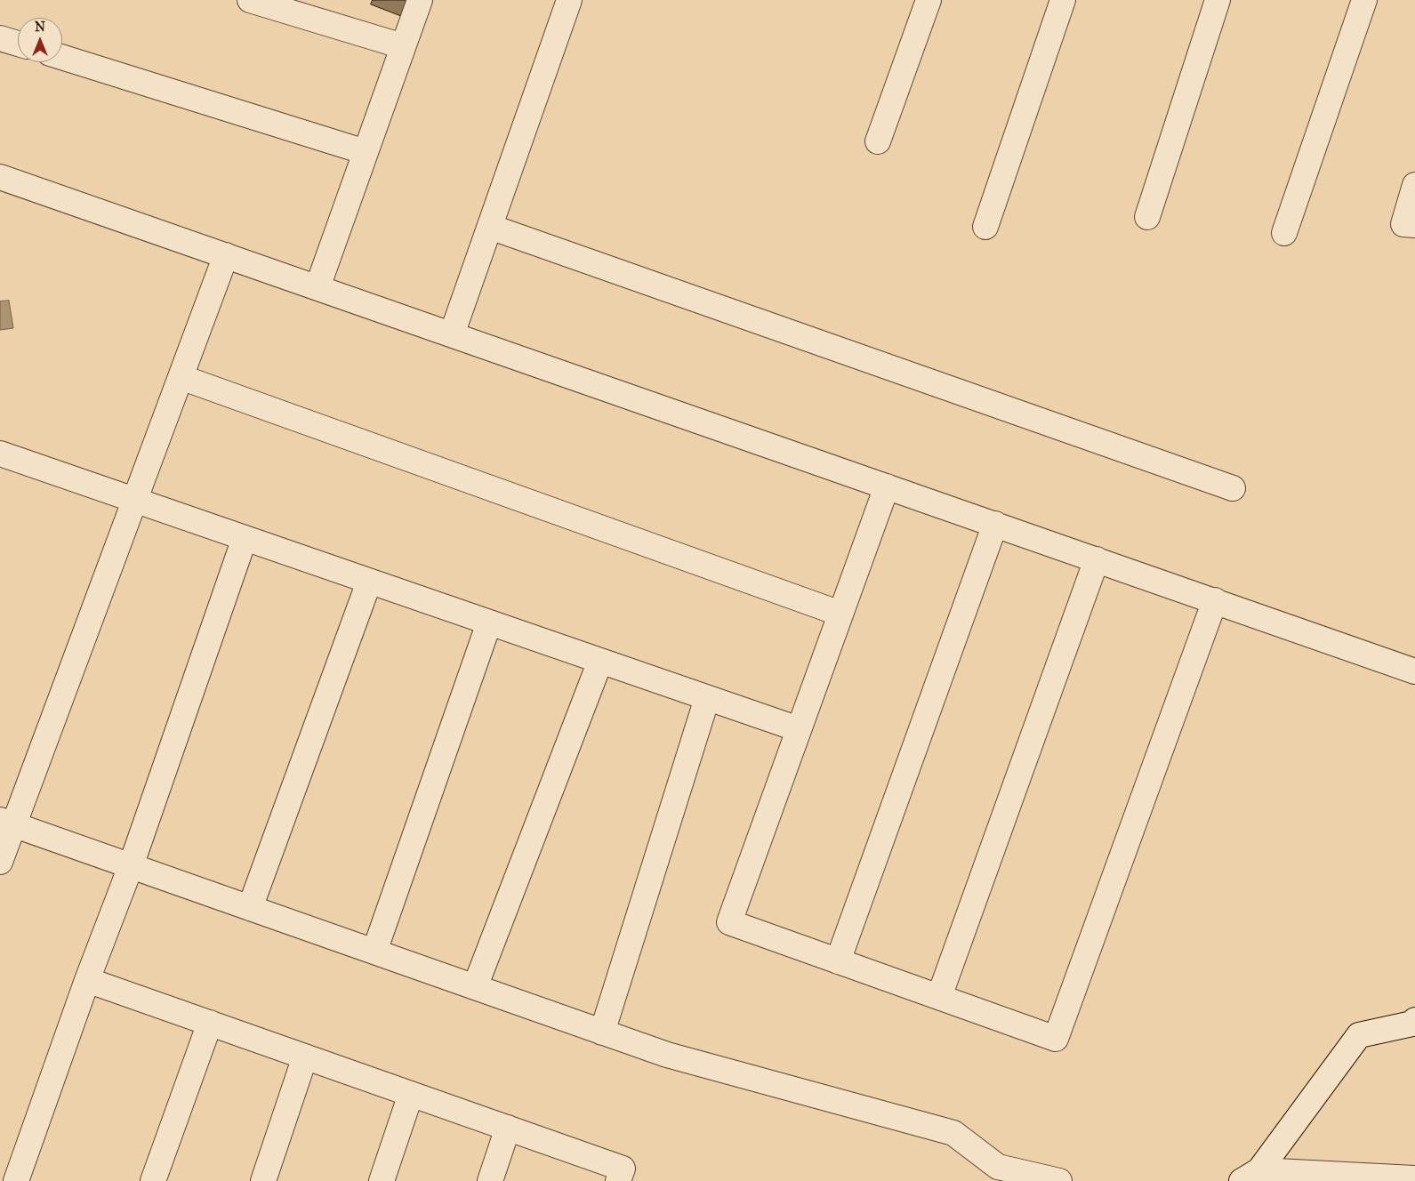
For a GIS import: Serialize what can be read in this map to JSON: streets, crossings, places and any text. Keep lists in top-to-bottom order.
{
  "north": "top"
}
